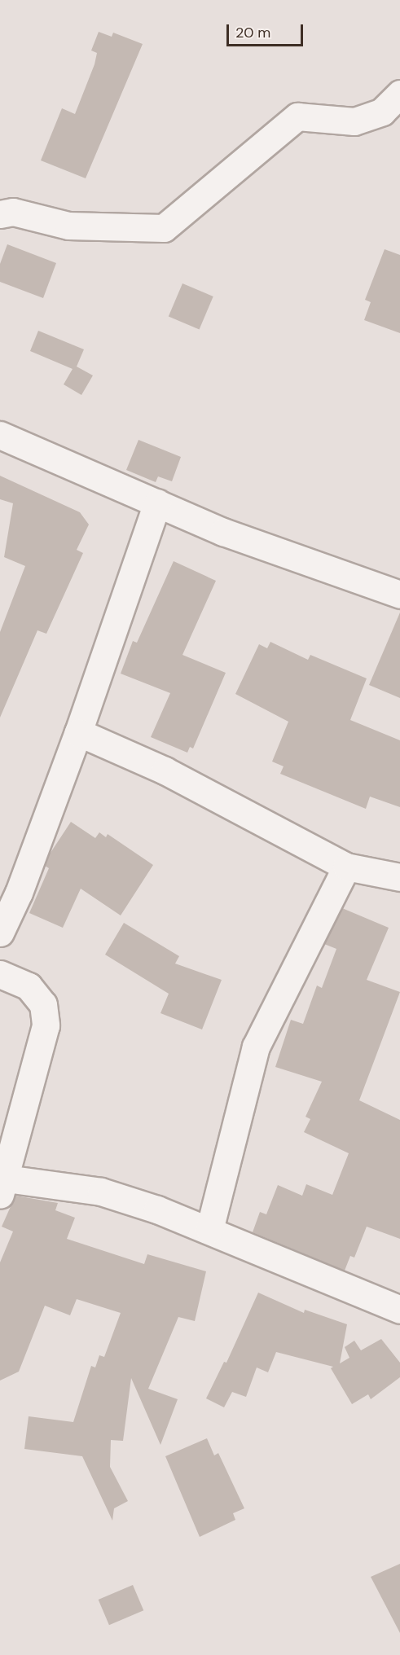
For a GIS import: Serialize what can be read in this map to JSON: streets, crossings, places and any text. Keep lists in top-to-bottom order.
{
  "scale_bar": "20 m"
}
